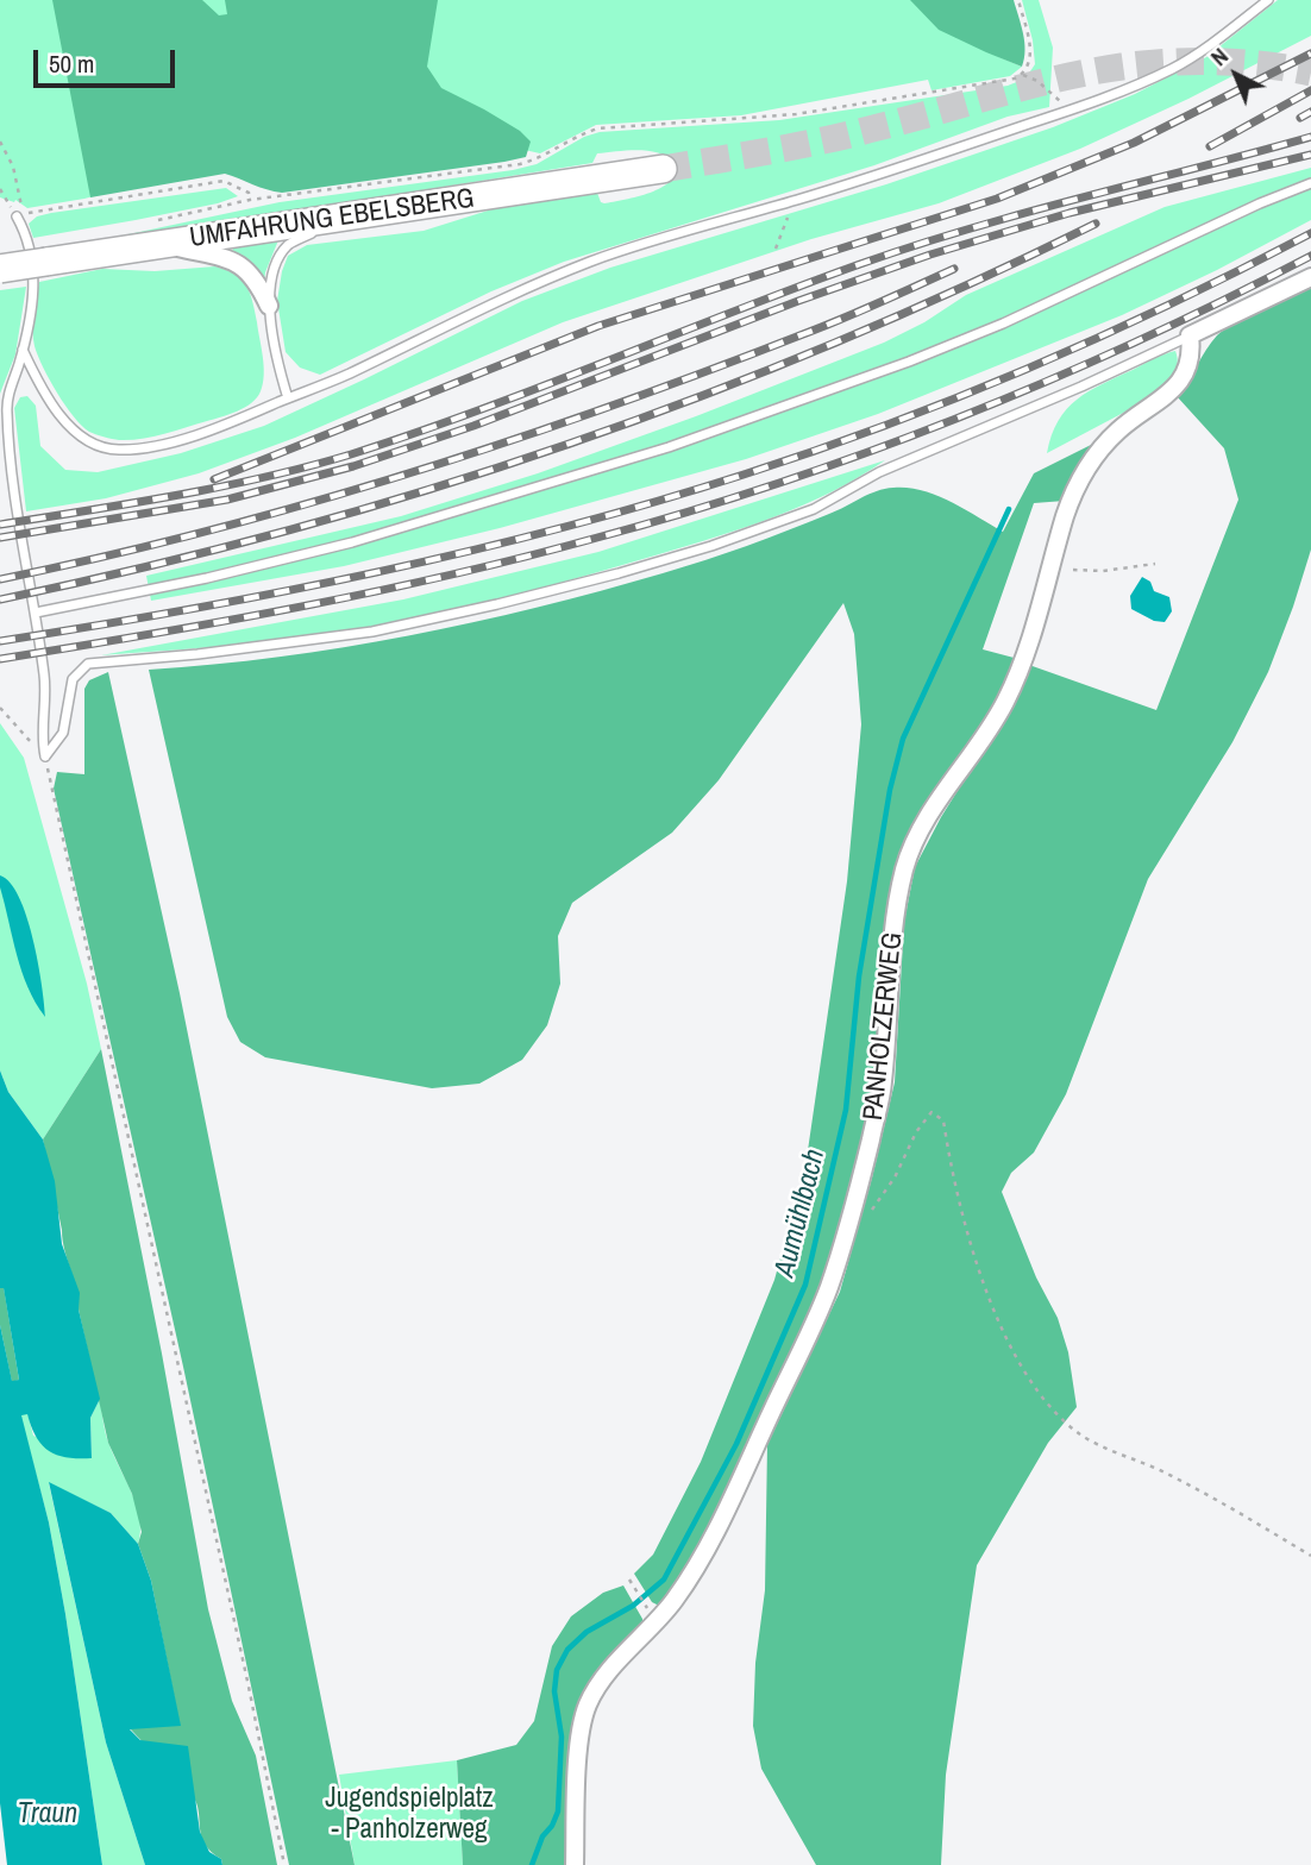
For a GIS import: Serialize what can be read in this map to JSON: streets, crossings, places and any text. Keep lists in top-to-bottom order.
{
  "streets": {
    "main road": ["UMFAHRUNG EBELSBERG"],
    "street": ["PANHOLZERWEG"]
  },
  "water": ["Aumühlbach", "Traun"],
  "parks": ["Jugendspielplatz - Panholzerweg"],
  "scale_bar": "50 m",
  "north": "top left"
}
